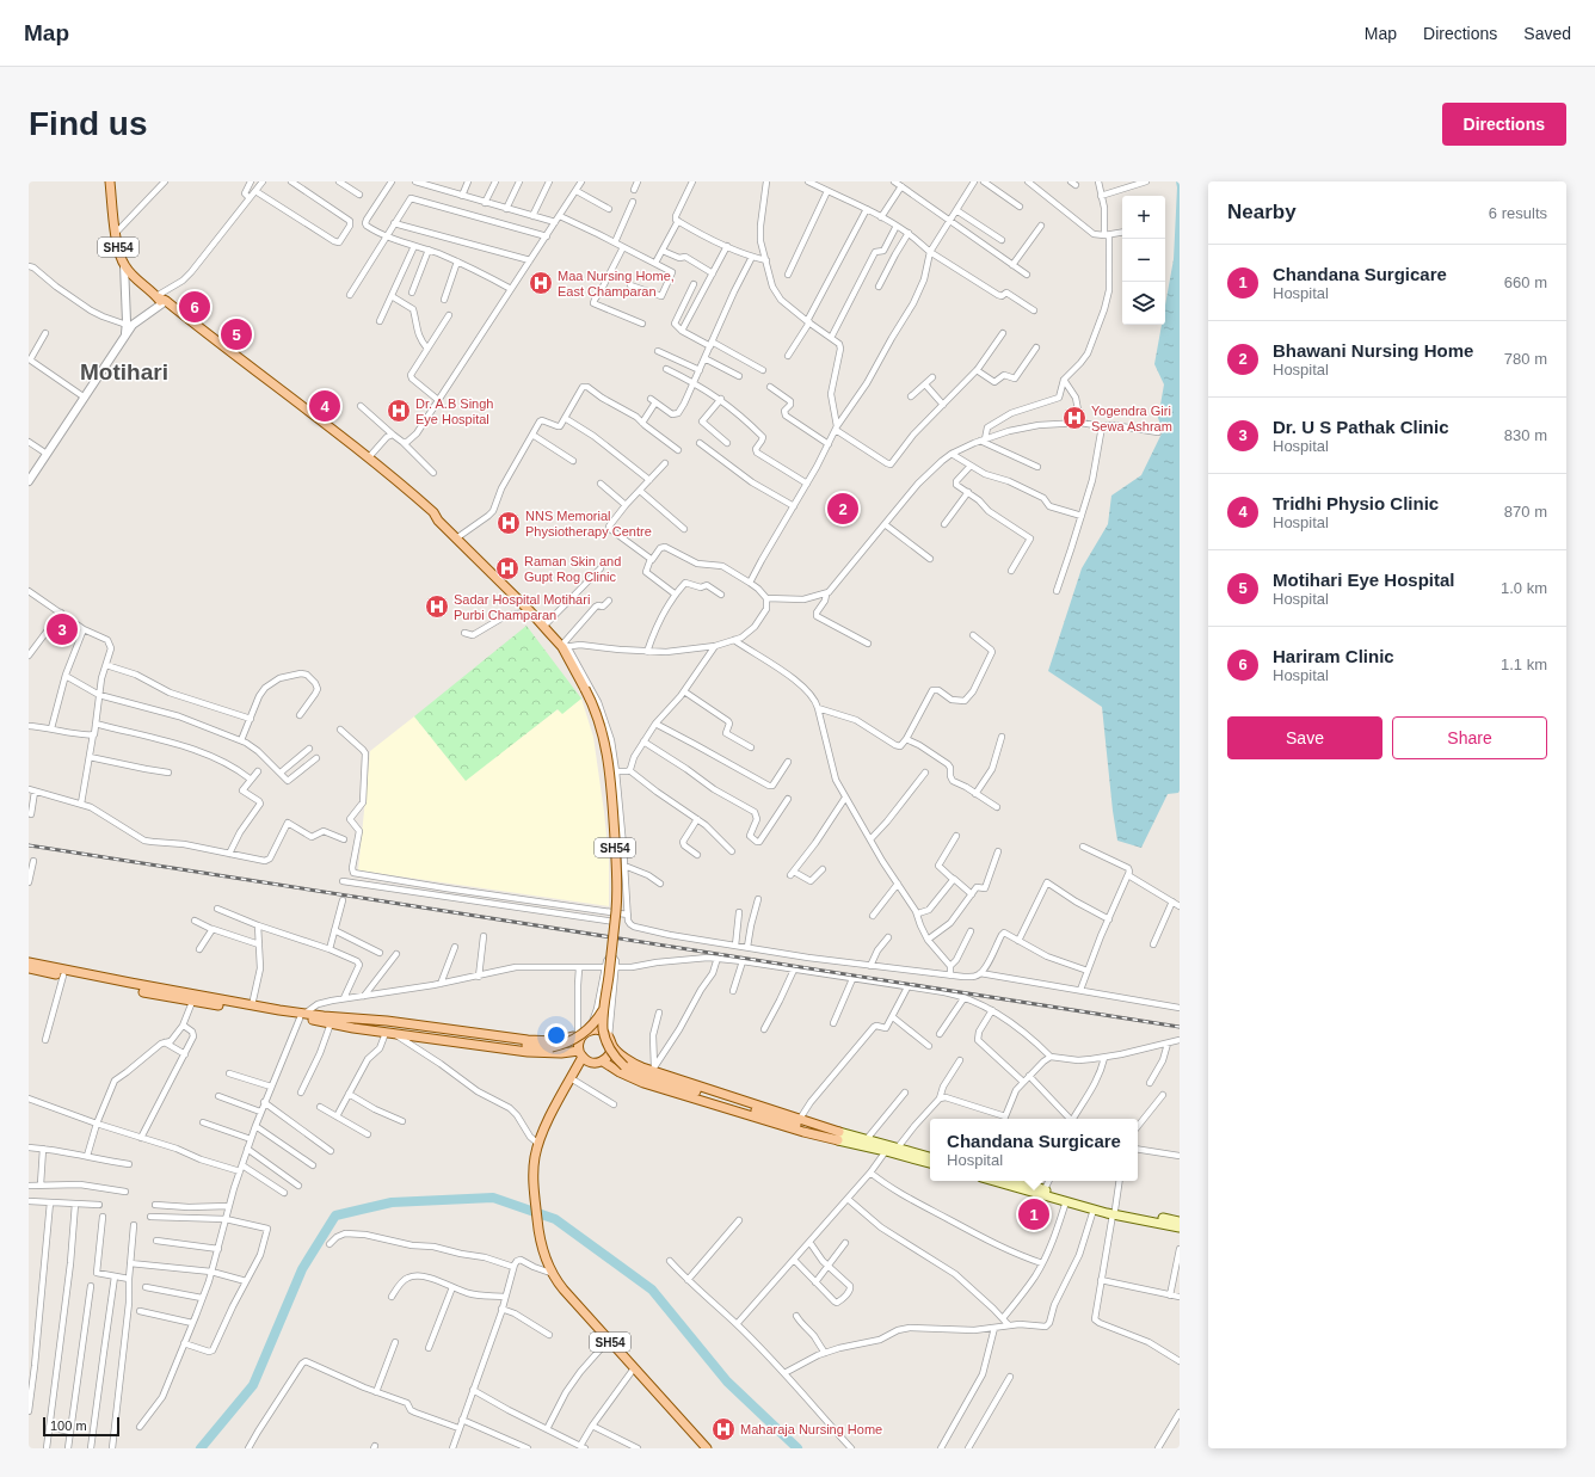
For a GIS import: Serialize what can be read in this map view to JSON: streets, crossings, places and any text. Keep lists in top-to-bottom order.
{
  "streets": {
    "main road": ["SH54"]
  },
  "districts": ["Motihari"],
  "places": {
    "hospital": [
      "Maa Nursing Home, East Champaran",
      "Dr. A.B Singh Eye Hospital",
      "Yogendra Giri Sewa Ashram",
      "NNS Memorial Physiotherapy Centre",
      "Raman Skin and Gupt Rog Clinic",
      "Sadar Hospital Motihari Purbi Champaran",
      "Maharaja Nursing Home"
    ]
  },
  "scale_bar": "100 m",
  "page": {
    "header": "Map",
    "nav": ["Map", "Directions", "Saved"],
    "buttons": [
      "Directions",
      ["Save", "Share"]
    ],
    "title": "Find us",
    "heading": ["Nearby", "6 results"],
    "map_buttons": ["+", "−"],
    "list": [
      {
        "mark": "1",
        "name": "Chandana Surgicare",
        "note": "Hospital",
        "value": "660 m"
      },
      {
        "mark": "2",
        "name": "Bhawani Nursing Home",
        "note": "Hospital",
        "value": "780 m"
      },
      {
        "mark": "3",
        "name": "Dr. U S Pathak Clinic",
        "note": "Hospital",
        "value": "830 m"
      },
      {
        "mark": "4",
        "name": "Tridhi Physio Clinic",
        "note": "Hospital",
        "value": "870 m"
      },
      {
        "mark": "5",
        "name": "Motihari Eye Hospital",
        "note": "Hospital",
        "value": "1.0 km"
      },
      {
        "mark": "6",
        "name": "Hariram Clinic",
        "note": "Hospital",
        "value": "1.1 km"
      }
    ],
    "pins": [
      "6",
      "5",
      "4",
      "2",
      "3",
      "1"
    ],
    "popup": ["Chandana Surgicare", "Hospital"],
    "scale": "100 m"
  }
}
